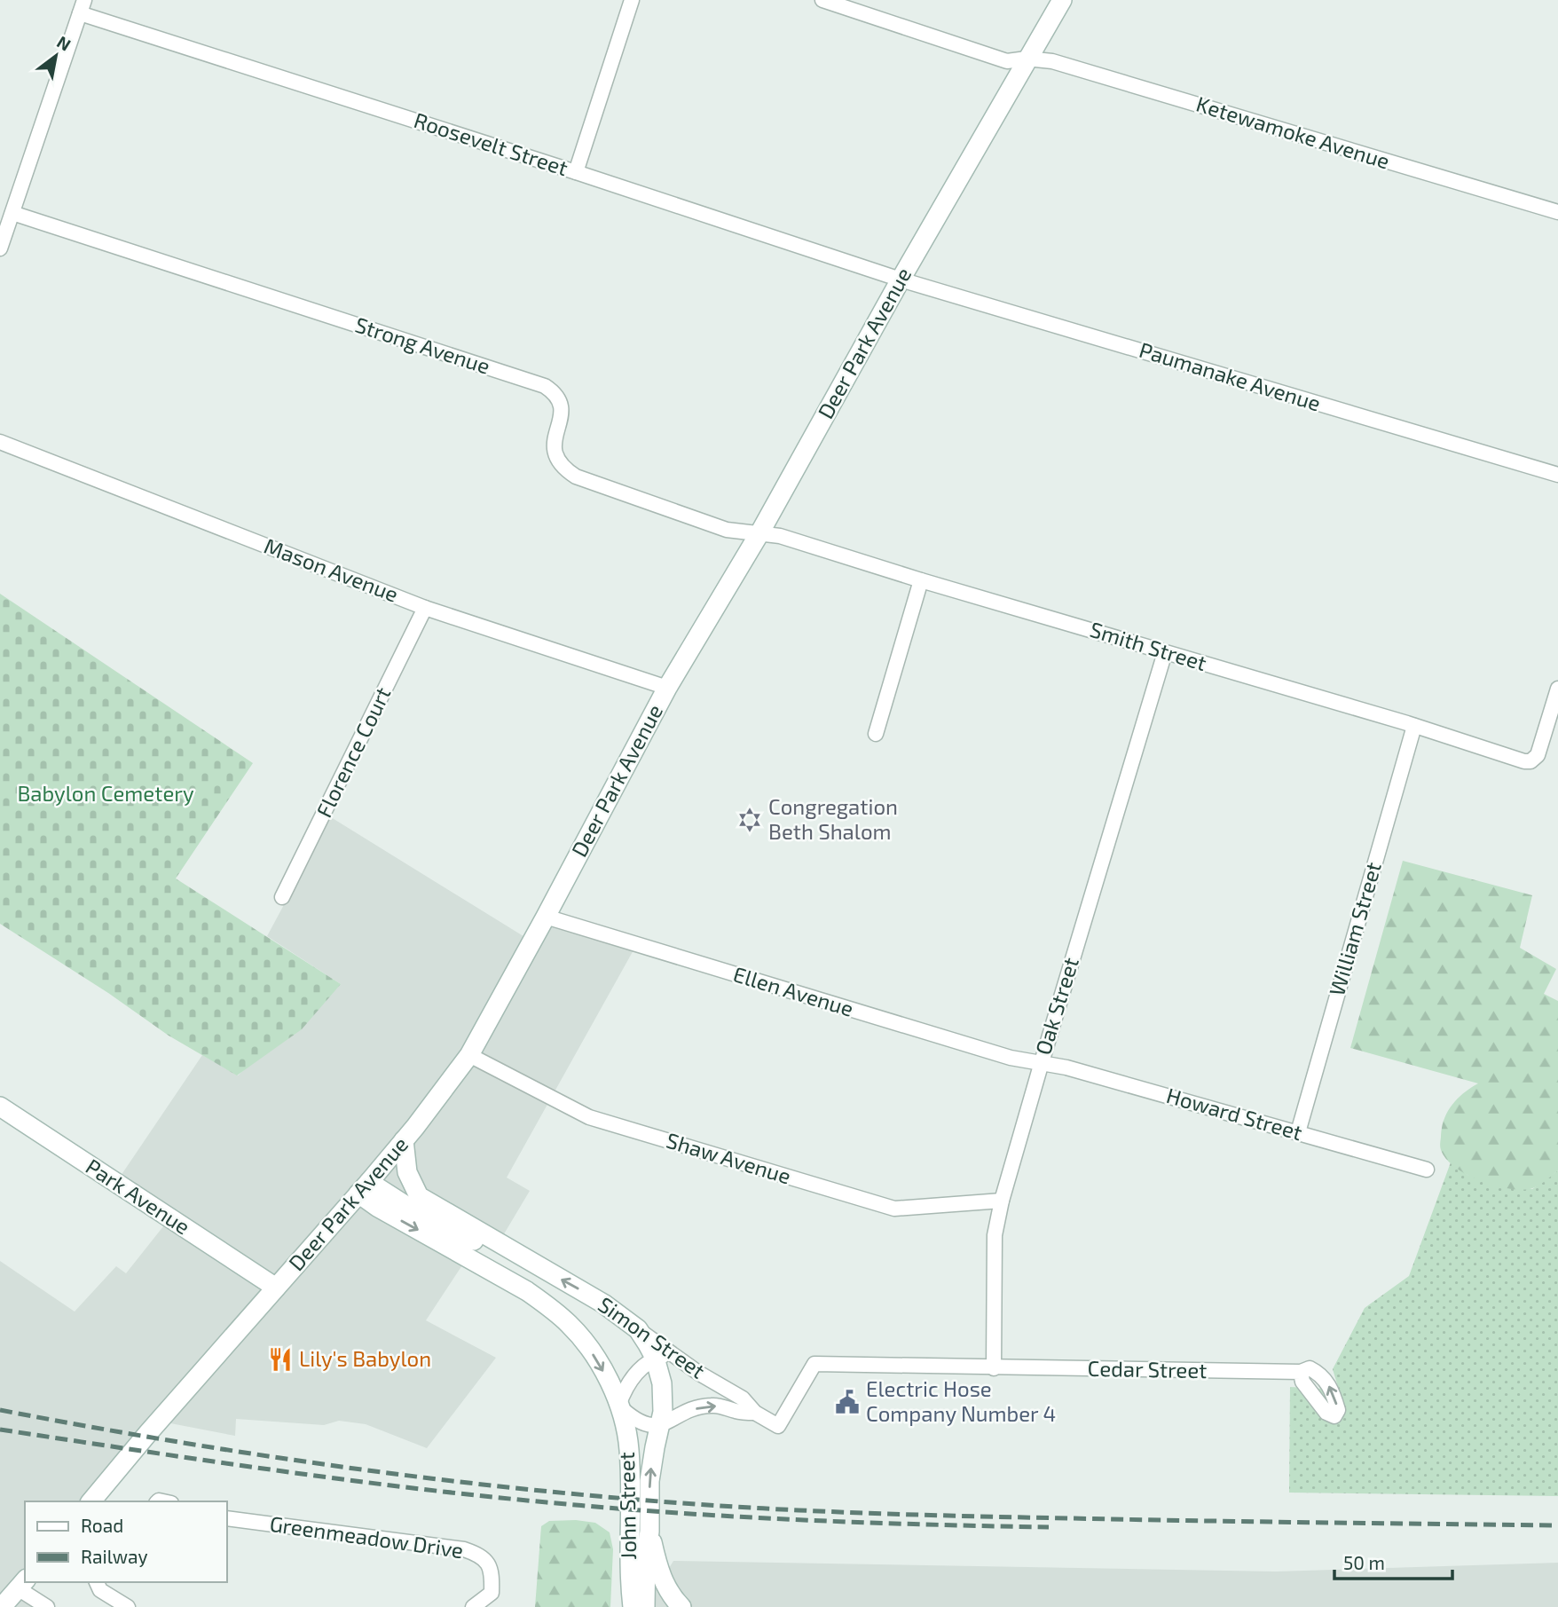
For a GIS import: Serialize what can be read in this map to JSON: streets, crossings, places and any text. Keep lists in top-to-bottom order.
{
  "streets": {
    "main road": [
      "Deer Park Avenue",
      "Park Avenue",
      "Simon Street",
      "John Street"
    ],
    "street": [
      "Ketewamoke Avenue",
      "Roosevelt Street",
      "Strong Avenue",
      "Paumanake Avenue",
      "Mason Avenue",
      "Smith Street",
      "Florence Court",
      "William Street",
      "Ellen Avenue",
      "Oak Street",
      "Howard Street",
      "Shaw Avenue",
      "Cedar Street",
      "Greenmeadow Drive"
    ]
  },
  "crossings": [
    ["Ketewamoke Avenue", "Deer Park Avenue"],
    ["Roosevelt Street", "Deer Park Avenue"],
    ["Roosevelt Street", "Paumanake Avenue"],
    ["Deer Park Avenue", "Strong Avenue"],
    ["Deer Park Avenue", "Paumanake Avenue"],
    ["Deer Park Avenue", "Mason Avenue"],
    ["Deer Park Avenue", "Smith Street"],
    ["Deer Park Avenue", "Ellen Avenue"],
    ["Deer Park Avenue", "Shaw Avenue"],
    ["Deer Park Avenue", "Park Avenue"],
    ["Deer Park Avenue", "Simon Street"],
    ["Strong Avenue", "Smith Street"],
    ["Mason Avenue", "Florence Court"],
    ["Smith Street", "William Street"],
    ["Smith Street", "Oak Street"],
    ["William Street", "Howard Street"],
    ["Ellen Avenue", "Oak Street"],
    ["Ellen Avenue", "Howard Street"],
    ["Oak Street", "Howard Street"],
    ["Oak Street", "Shaw Avenue"],
    ["Oak Street", "Cedar Street"],
    ["Simon Street", "Cedar Street"],
    ["Simon Street", "John Street"]
  ],
  "parks": ["Babylon Cemetery"],
  "places": {
    "synagogue": ["Congregation Beth Shalom"],
    "restaurant": ["Lily's Babylon"],
    "public building": ["Electric Hose Company Number 4"]
  },
  "legend": ["Road", "Railway"],
  "scale_bar": "50 m",
  "north": "top right"
}
